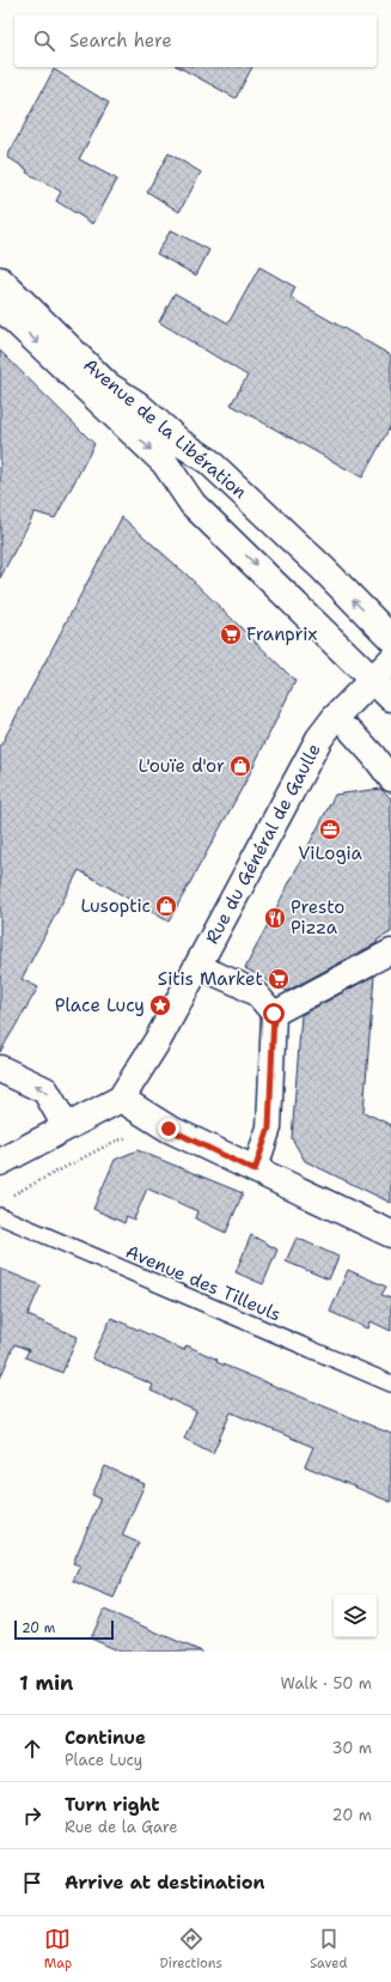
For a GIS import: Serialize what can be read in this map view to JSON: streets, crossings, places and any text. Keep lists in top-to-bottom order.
{
  "streets": {
    "main road": ["Avenue de la Libération", "Rue du Général de Gaulle"],
    "lane": ["Avenue des Tilleuls"]
  },
  "crossings": [
    ["Avenue de la Libération", "Rue du Général de Gaulle"]
  ],
  "places": {
    "supermarket": ["Franprix", "Sitis Market"],
    "shop": ["L'ouïe d'or", "Lusoptic"],
    "office": ["ViLogia"],
    "restaurant": ["Presto Pizza"],
    "place": ["Place Lucy"]
  },
  "scale_bar": "20 m",
  "page": {
    "search": "Search here",
    "scale": "20 m",
    "heading": ["1 min", "Walk · 50 m"],
    "list": [
      ["Continue", "Place Lucy", "30 m"],
      ["Turn right", "Rue de la Gare", "20 m"],
      "Arrive at destination"
    ],
    "nav": ["Map", "Directions", "Saved"]
  }
}
